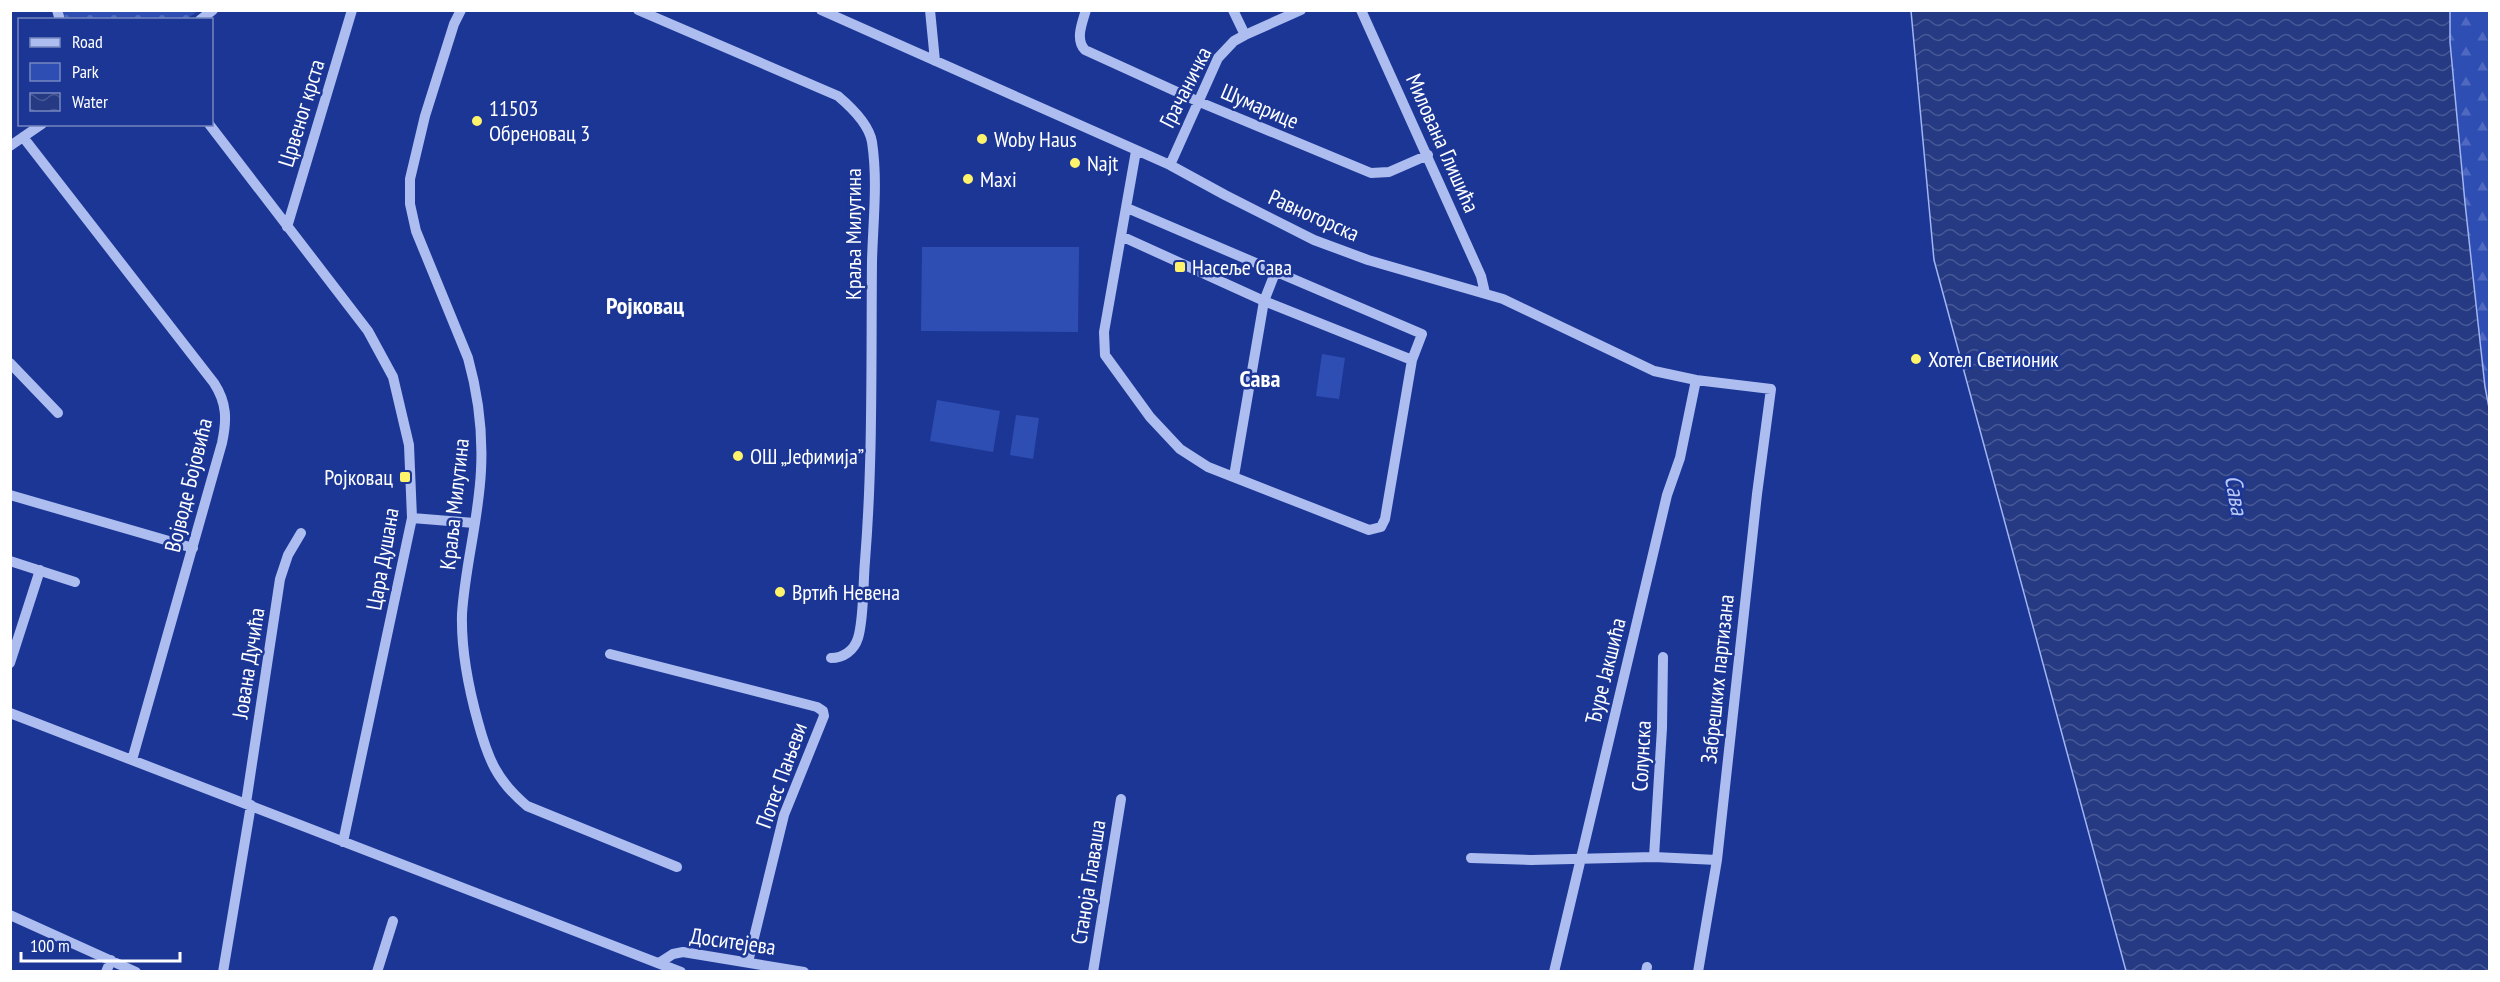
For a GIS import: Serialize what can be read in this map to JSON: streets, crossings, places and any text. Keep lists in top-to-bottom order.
{
  "streets": {
    "street": [
      "Грачаничка",
      "Шумарице",
      "Црвеног крста",
      "Милована Глишића",
      "Равногорска",
      "Краља Милутина",
      "Војводе Бојовића",
      "Цара Душана",
      "Јована Дучића",
      "Ђуре Јакшића",
      "Забрешких партизана",
      "Солунска",
      "Потес Пањеви",
      "Станоја Главаша",
      "Доситејева"
    ]
  },
  "crossings": [
    ["Грачаничка", "Шумарице"],
    ["Грачаничка", "Равногорска"],
    ["Шумарице", "Милована Глишића"],
    ["Црвеног крста", "Цара Душана"],
    ["Милована Глишића", "Равногорска"],
    ["Равногорска", "Ђуре Јакшића"],
    ["Равногорска", "Забрешких партизана"],
    ["Потес Пањеви", "Доситејева"]
  ],
  "districts": ["Ројковац", "Сава"],
  "water": ["Сава"],
  "places": {
    "other": [
      "11503 Обреновац 3",
      "Woby Haus",
      "Najt",
      "Maxi",
      "Хотел Светионик",
      "ОШ „Јефимија”",
      "Вртић Невена"
    ],
    "transit": ["Насеље Сава", "Ројковац"]
  },
  "legend": ["Road", "Park", "Water"],
  "scale_bar": "100 m"
}
